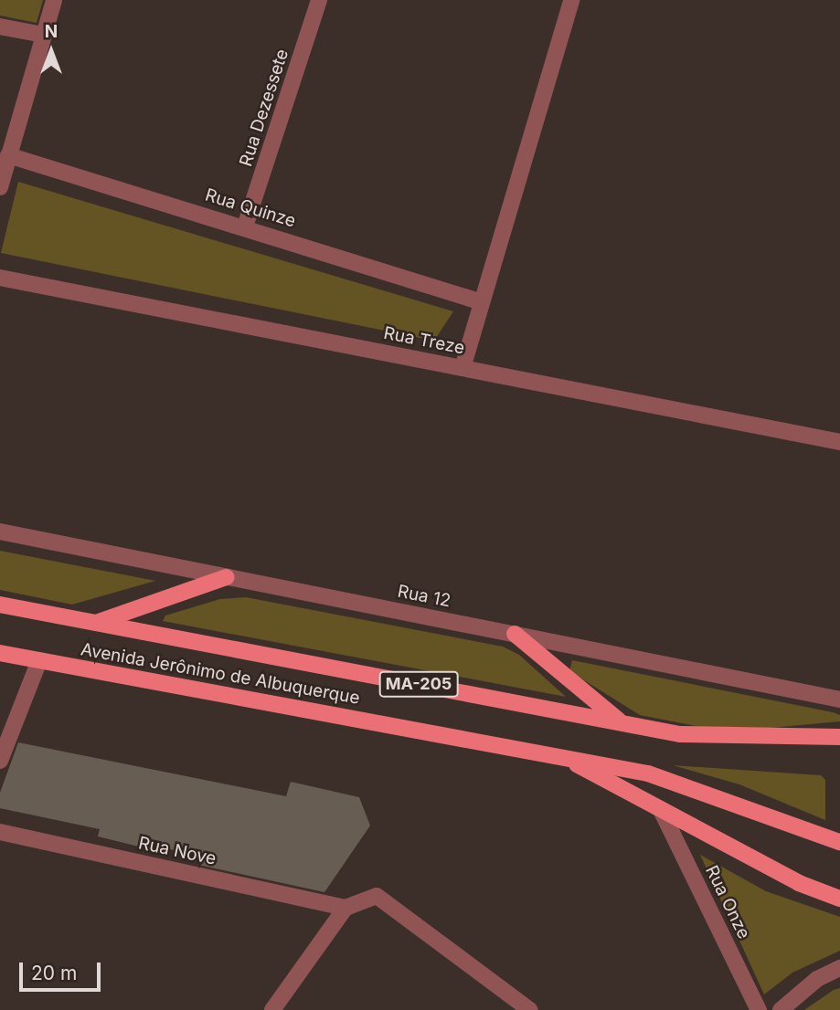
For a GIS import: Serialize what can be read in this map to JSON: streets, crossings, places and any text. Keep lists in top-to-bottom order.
{
  "streets": {
    "main road": ["Avenida Jerônimo de Albuquerque", "MA-205"],
    "street": [
      "Rua Dezessete",
      "Rua Quinze",
      "Rua Treze",
      "Rua 12",
      "Rua Nove",
      "Rua Onze"
    ]
  },
  "crossings": [
    ["Rua Dezessete", "Rua Quinze"]
  ],
  "scale_bar": "20 m",
  "north": "top"
}
